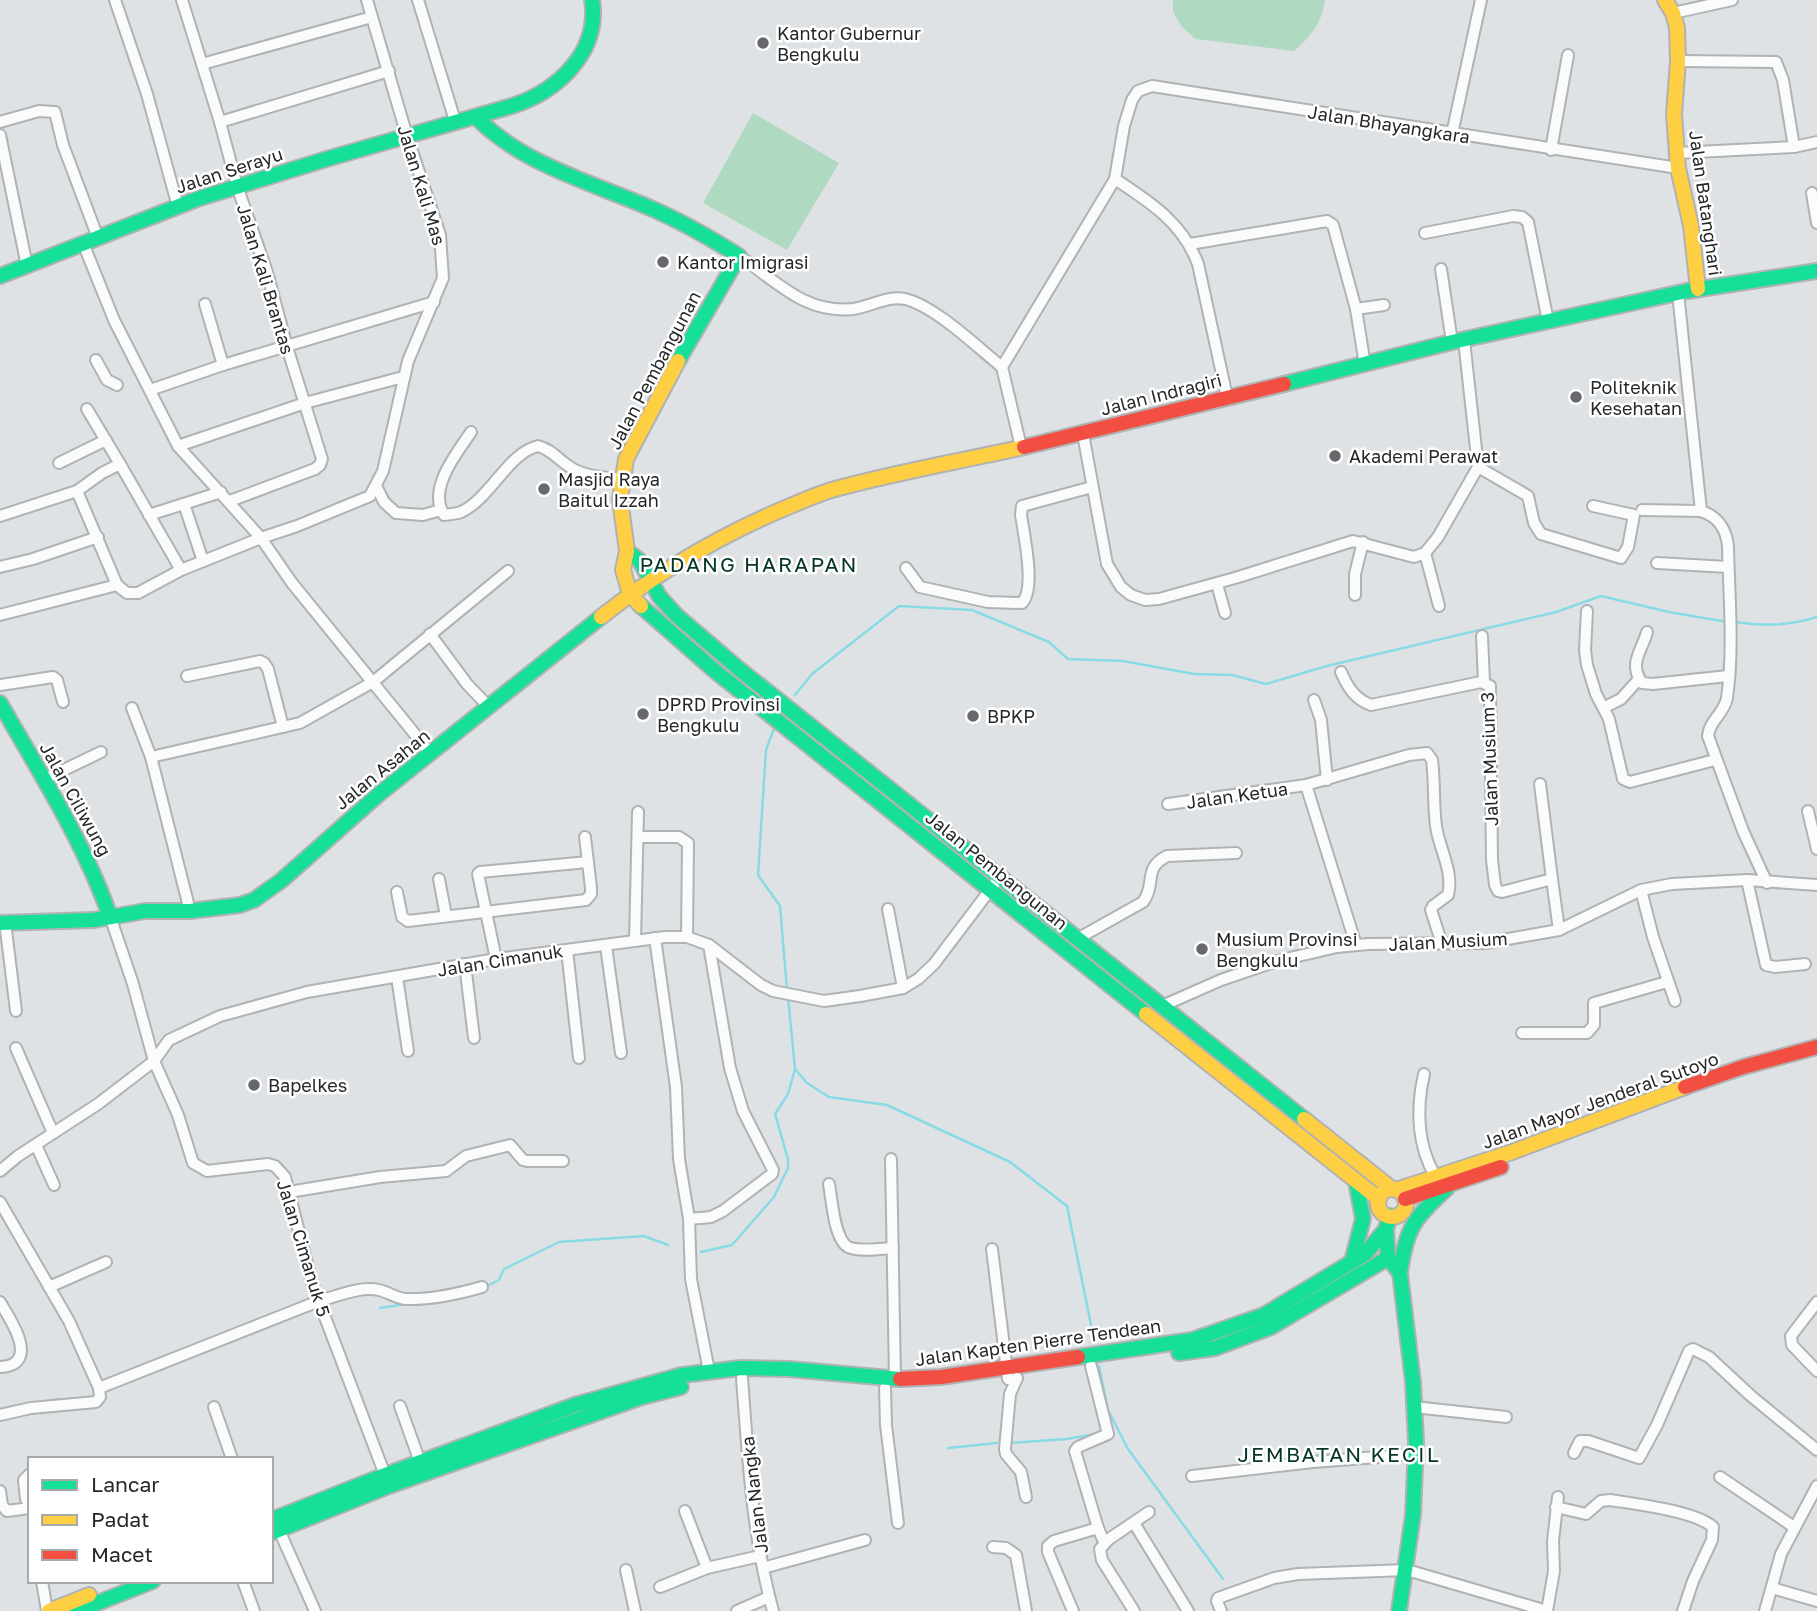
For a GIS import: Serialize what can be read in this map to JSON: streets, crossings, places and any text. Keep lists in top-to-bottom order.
{
  "streets": {
    "main road": [
      "Jalan Serayu",
      "Jalan Batanghari",
      "Jalan Pembangunan",
      "Jalan Indragiri",
      "Jalan Asahan",
      "Jalan Ciliwung",
      "Jalan Mayor Jenderal Sutoyo",
      "Jalan Kapten Pierre Tendean"
    ],
    "street": [
      "Jalan Bhayangkara",
      "Jalan Kali Mas",
      "Jalan Kali Brantas",
      "Jalan Musium 3",
      "Jalan Ketua",
      "Jalan Musium",
      "Jalan Cimanuk",
      "Jalan Cimanuk 5",
      "Jalan Nangka"
    ]
  },
  "crossings": [
    ["Jalan Bhayangkara", "Jalan Batanghari"],
    ["Jalan Serayu", "Jalan Kali Mas"],
    ["Jalan Serayu", "Jalan Kali Brantas"],
    ["Jalan Batanghari", "Jalan Indragiri"],
    ["Jalan Pembangunan", "Jalan Indragiri"],
    ["Jalan Pembangunan", "Jalan Asahan"],
    ["Jalan Pembangunan", "Jalan Musium"],
    ["Jalan Pembangunan", "Jalan Cimanuk"],
    ["Jalan Pembangunan", "Jalan Mayor Jenderal Sutoyo"],
    ["Jalan Pembangunan", "Jalan Kapten Pierre Tendean"],
    ["Jalan Indragiri", "Jalan Asahan"],
    ["Jalan Asahan", "Jalan Ciliwung"],
    ["Jalan Ketua", "Jalan Musium"],
    ["Jalan Cimanuk", "Jalan Cimanuk 5"],
    ["Jalan Mayor Jenderal Sutoyo", "Jalan Kapten Pierre Tendean"],
    ["Jalan Cimanuk 5", "Jalan Kapten Pierre Tendean"],
    ["Jalan Kapten Pierre Tendean", "Jalan Nangka"]
  ],
  "districts": ["PADANG HARAPAN", "JEMBATAN KECIL"],
  "places": [
    "Kantor Gubernur Bengkulu",
    "Kantor Imigrasi",
    "Politeknik Kesehatan",
    "Akademi Perawat",
    "Masjid Raya Baitul Izzah",
    "DPRD Provinsi Bengkulu",
    "BPKP",
    "Musium Provinsi Bengkulu",
    "Bapelkes"
  ],
  "legend": ["Lancar", "Padat", "Macet"]
}
